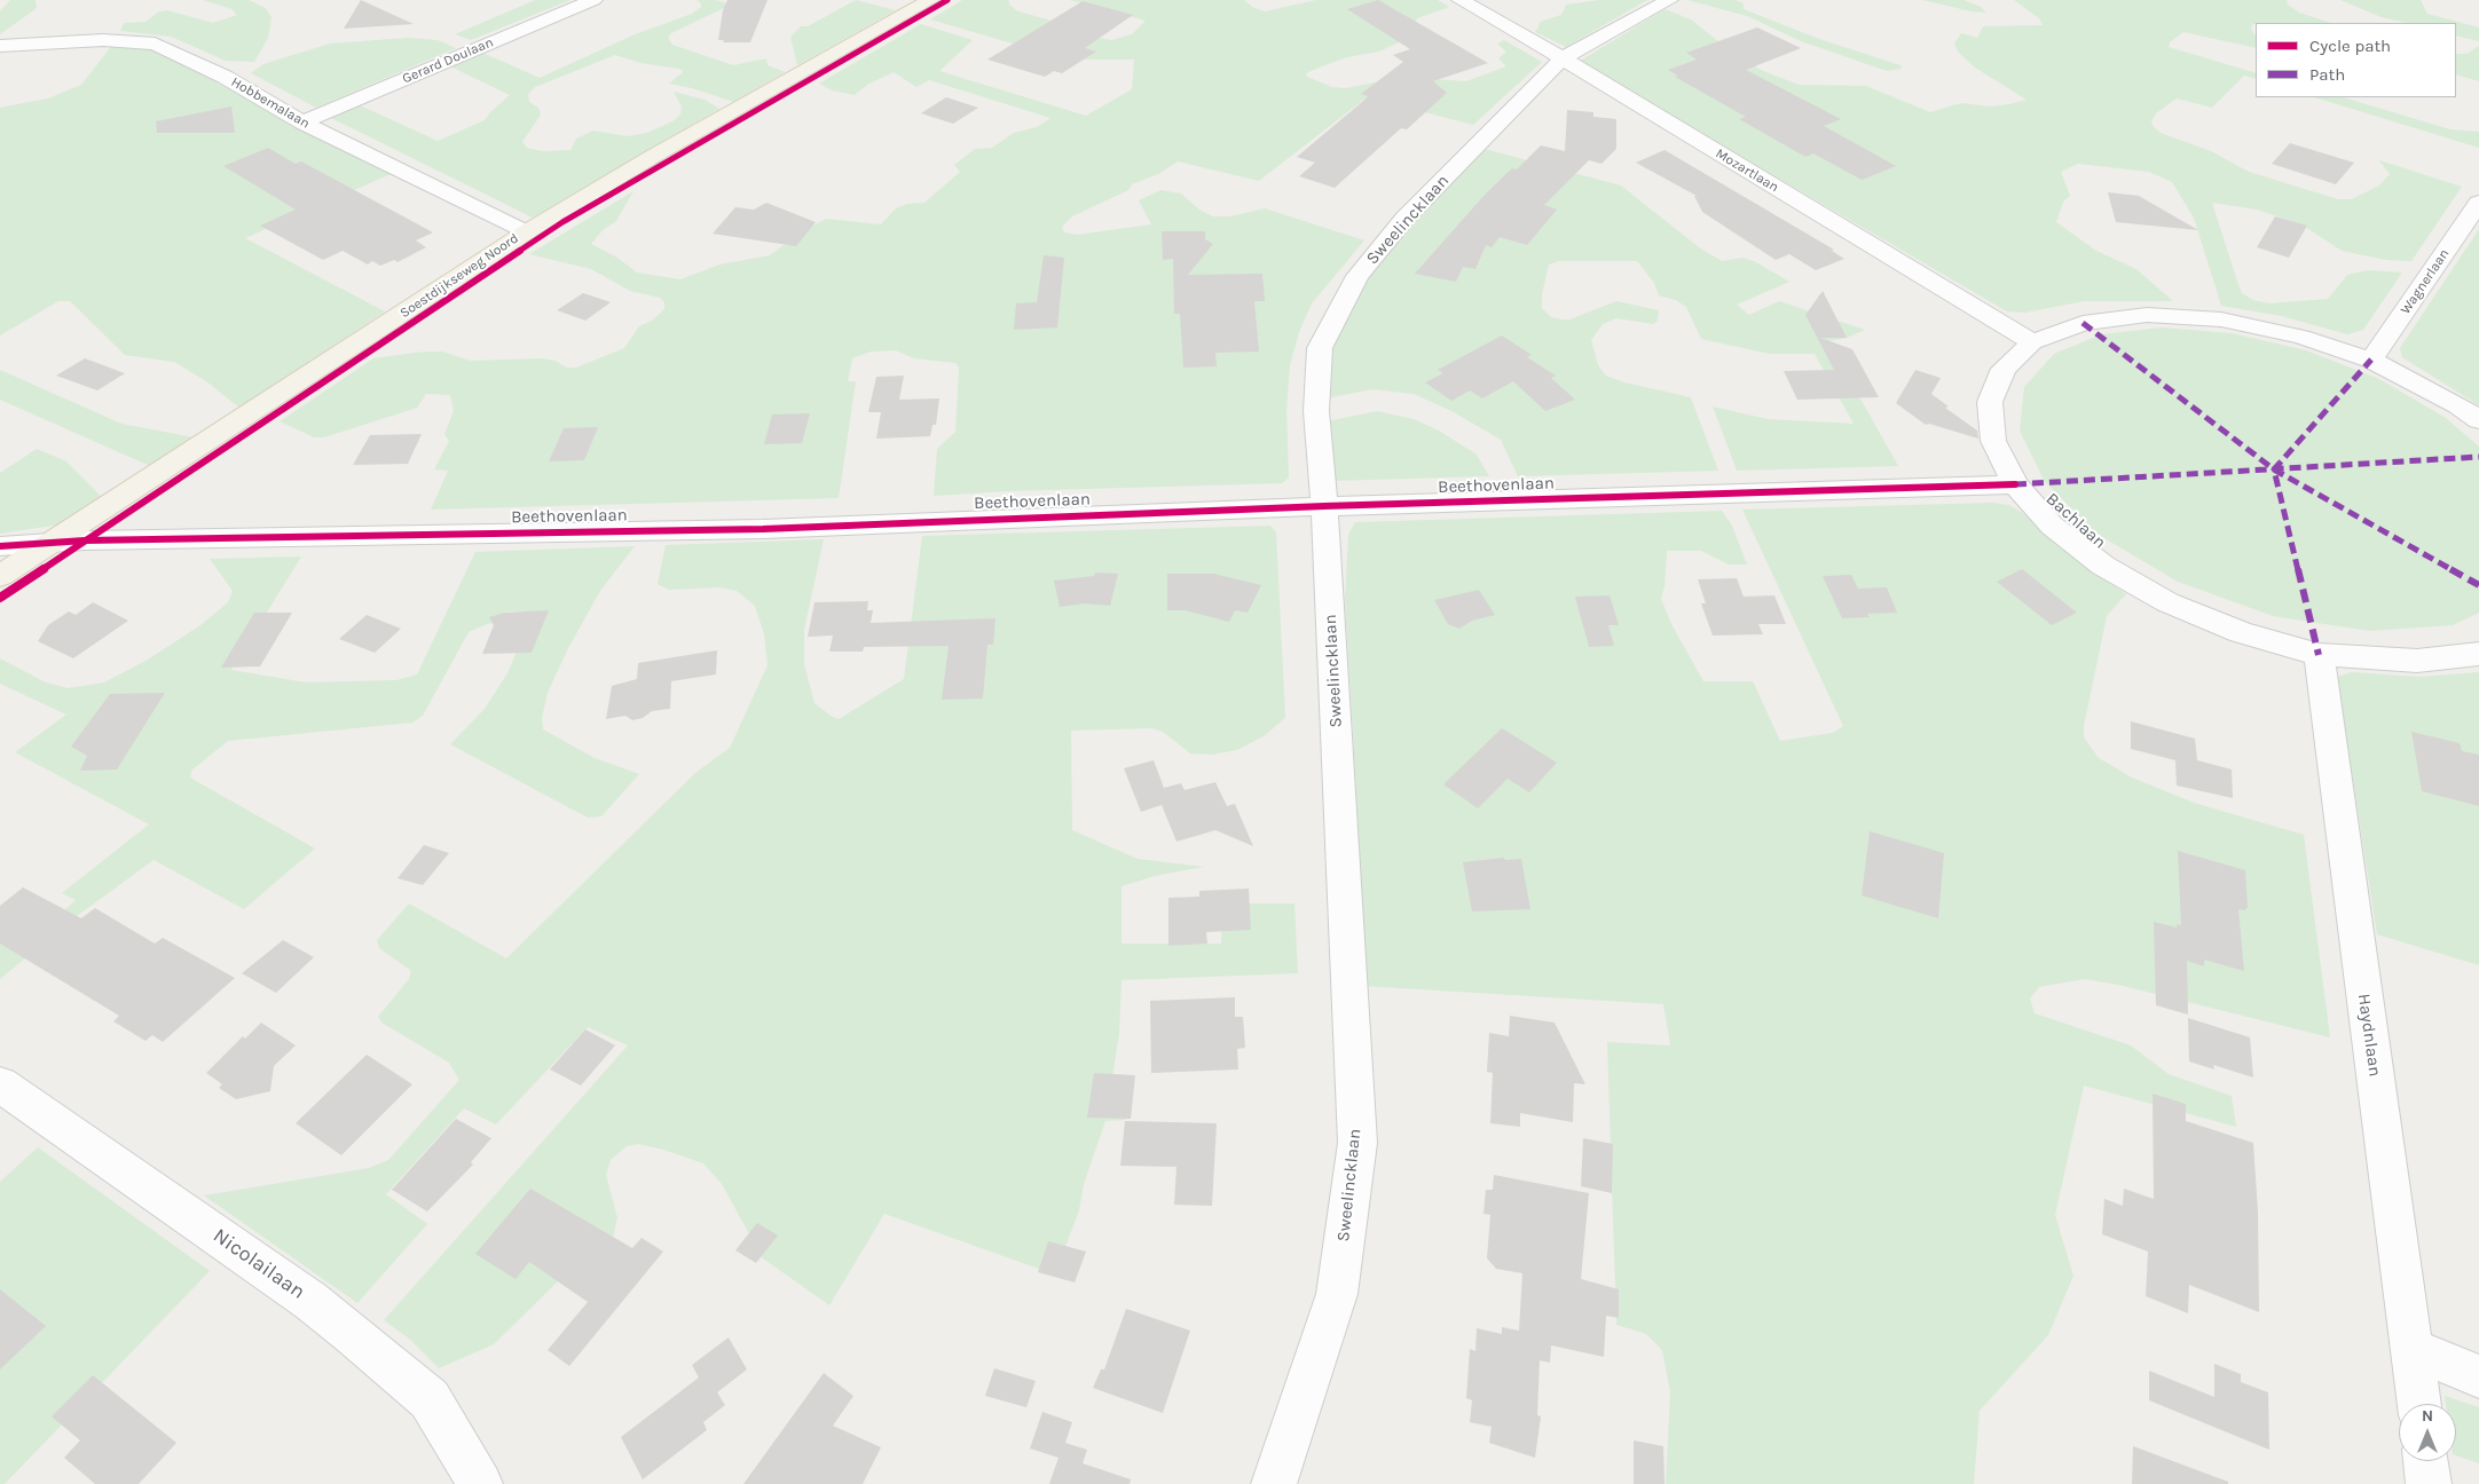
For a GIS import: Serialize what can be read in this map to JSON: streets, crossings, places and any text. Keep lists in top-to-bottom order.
{
  "streets": {
    "main road": ["Soestdijkseweg Noord"],
    "street": [
      "Gerard Doulaan",
      "Hobbemalaan",
      "Mozartlaan",
      "Sweelincklaan",
      "Wagnerlaan",
      "Beethovenlaan",
      "Bachlaan",
      "Haydnlaan",
      "Nicolailaan"
    ]
  },
  "crossings": [
    ["Gerard Doulaan", "Hobbemalaan"],
    ["Hobbemalaan", "Soestdijkseweg Noord"],
    ["Mozartlaan", "Sweelincklaan"],
    ["Mozartlaan", "Bachlaan"],
    ["Sweelincklaan", "Beethovenlaan"],
    ["Soestdijkseweg Noord", "Beethovenlaan"],
    ["Wagnerlaan", "Bachlaan"],
    ["Beethovenlaan", "Bachlaan"],
    ["Bachlaan", "Haydnlaan"]
  ],
  "legend": ["Cycle path", "Path"],
  "north": "top"
}
